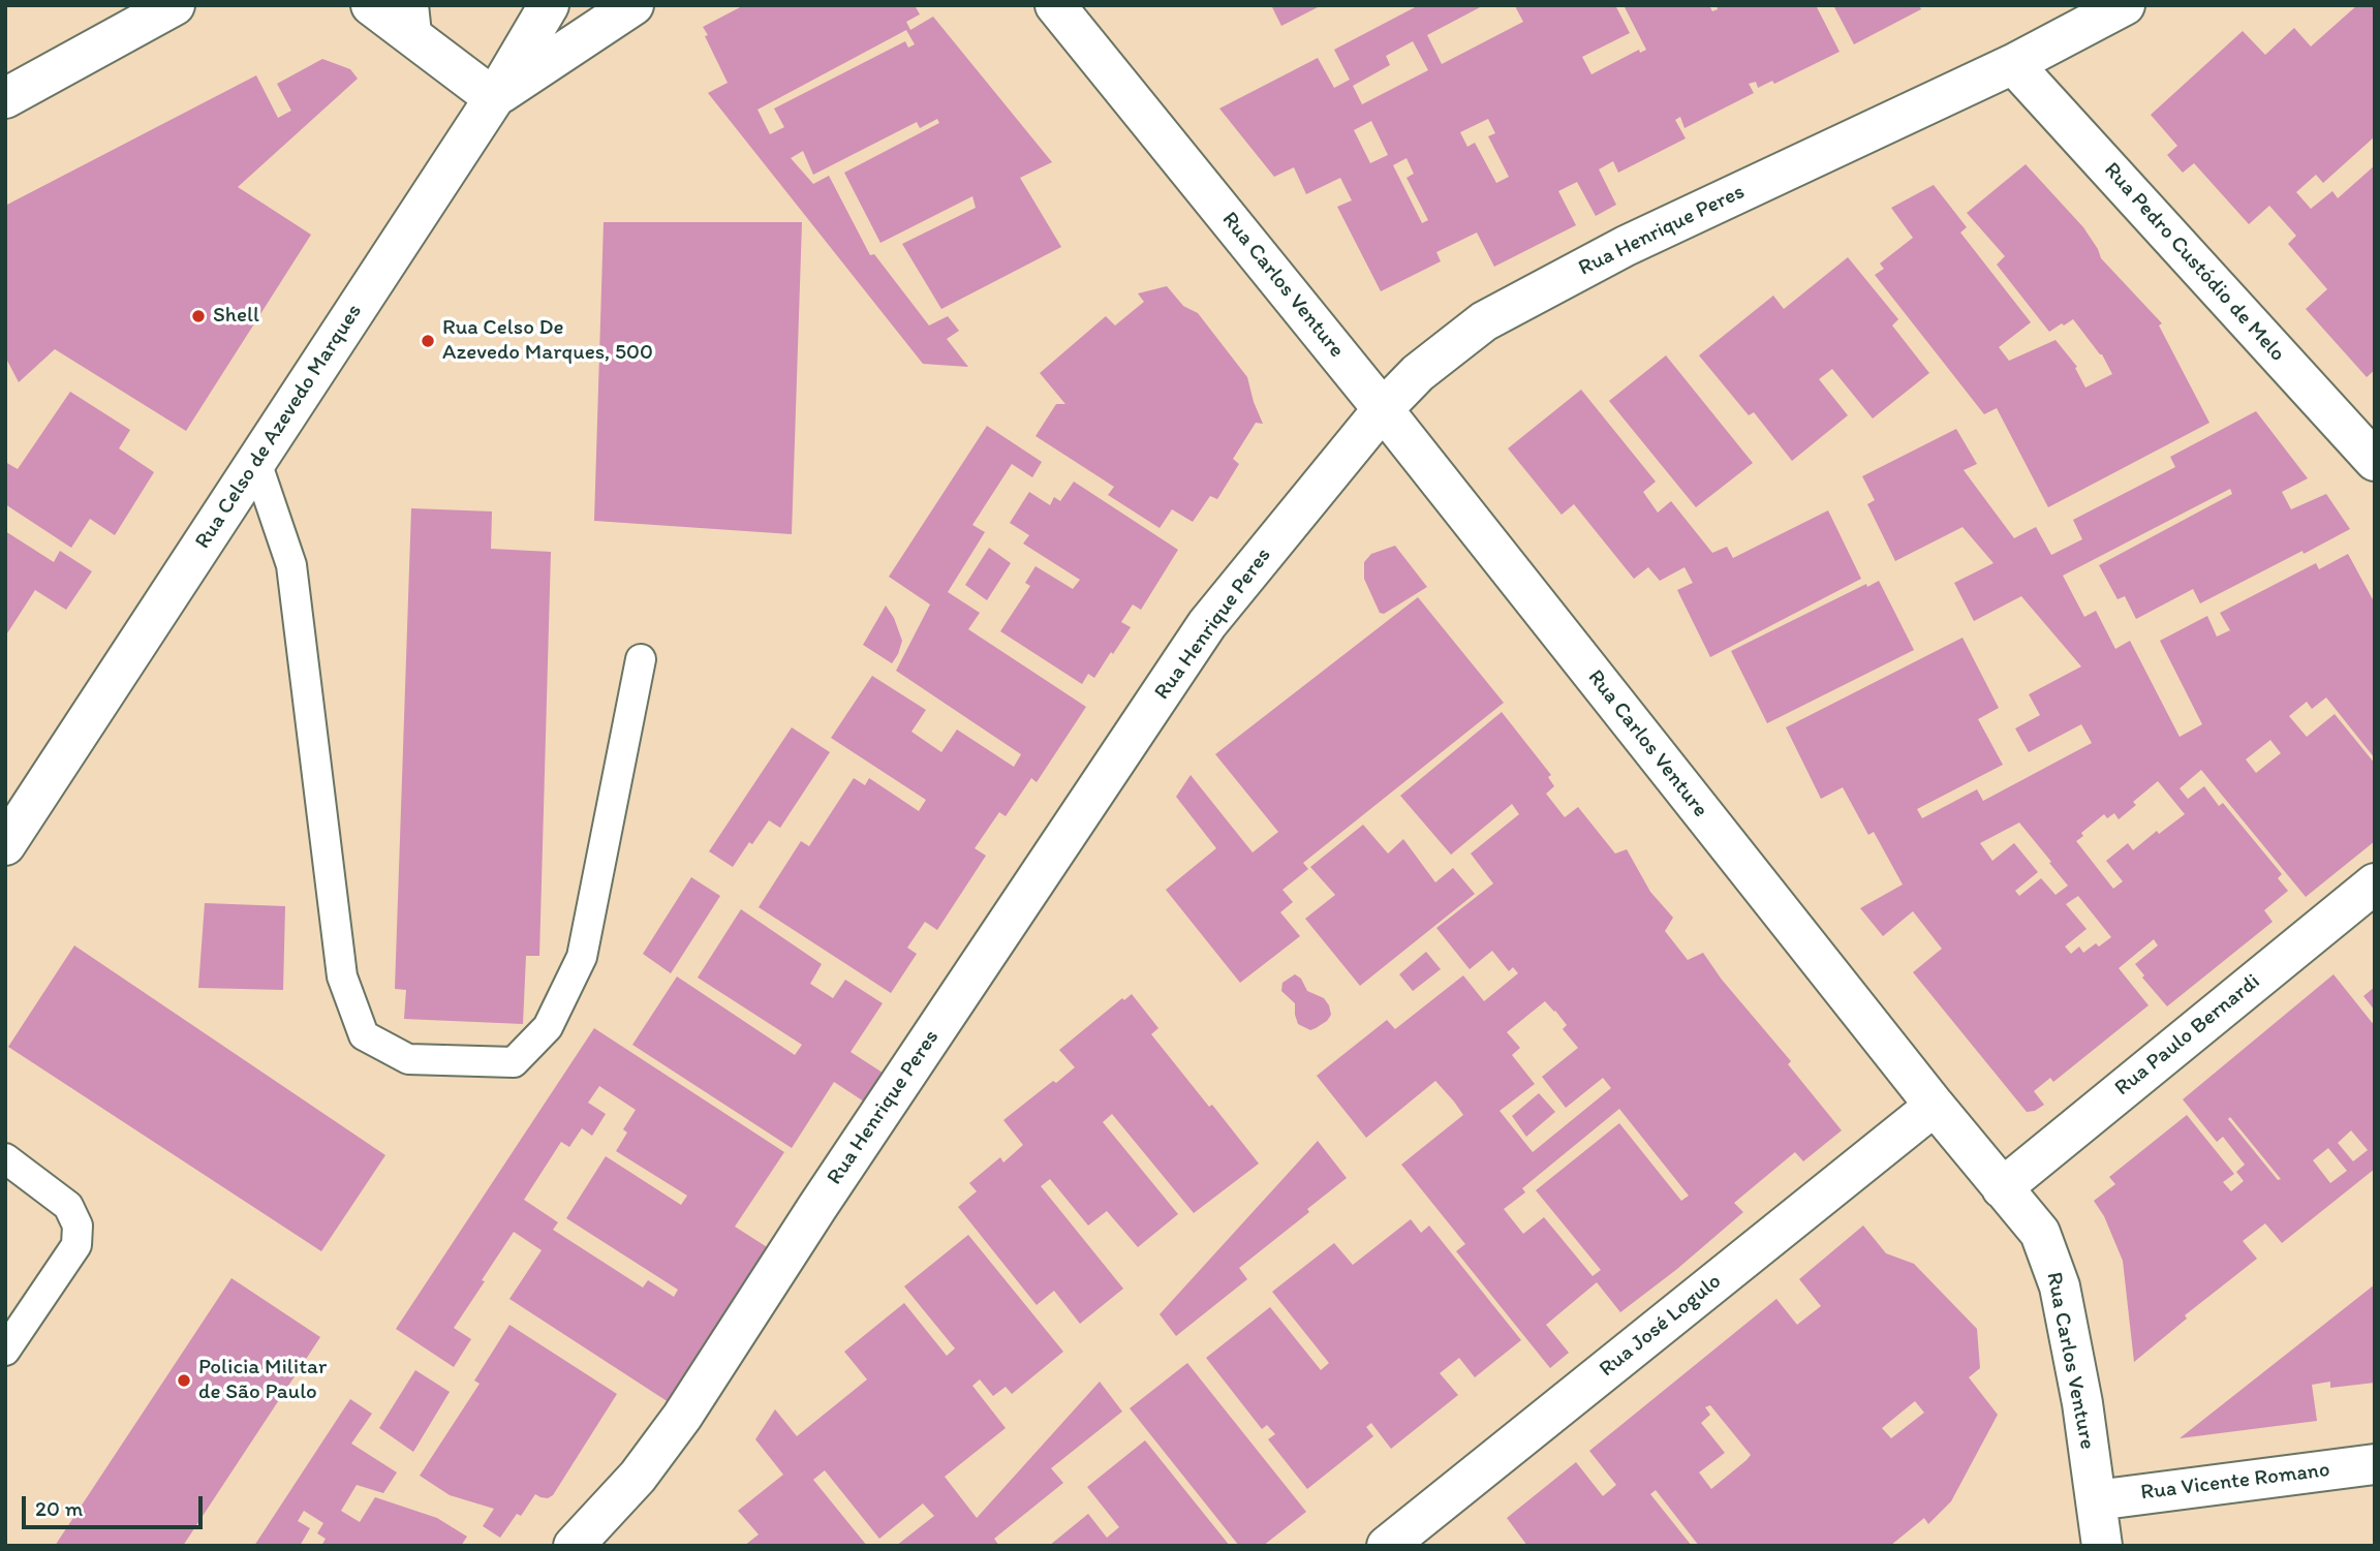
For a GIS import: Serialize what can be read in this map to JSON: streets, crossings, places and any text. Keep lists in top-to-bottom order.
{
  "streets": {
    "street": [
      "Rua Henrique Peres",
      "Rua Pedro Custódio de Melo",
      "Rua Carlos Venture",
      "Rua Celso de Azevedo Marques",
      "Rua Paulo Bernardi",
      "Rua José Logulo",
      "Rua Vicente Romano"
    ]
  },
  "crossings": [
    ["Rua Henrique Peres", "Rua Pedro Custódio de Melo"],
    ["Rua Henrique Peres", "Rua Carlos Venture"],
    ["Rua Carlos Venture", "Rua Paulo Bernardi"],
    ["Rua Carlos Venture", "Rua José Logulo"],
    ["Rua Carlos Venture", "Rua Vicente Romano"]
  ],
  "places": ["Shell", "Rua Celso De Azevedo Marques, 500", "Policia Militar de São Paulo"],
  "scale_bar": "20 m"
}
